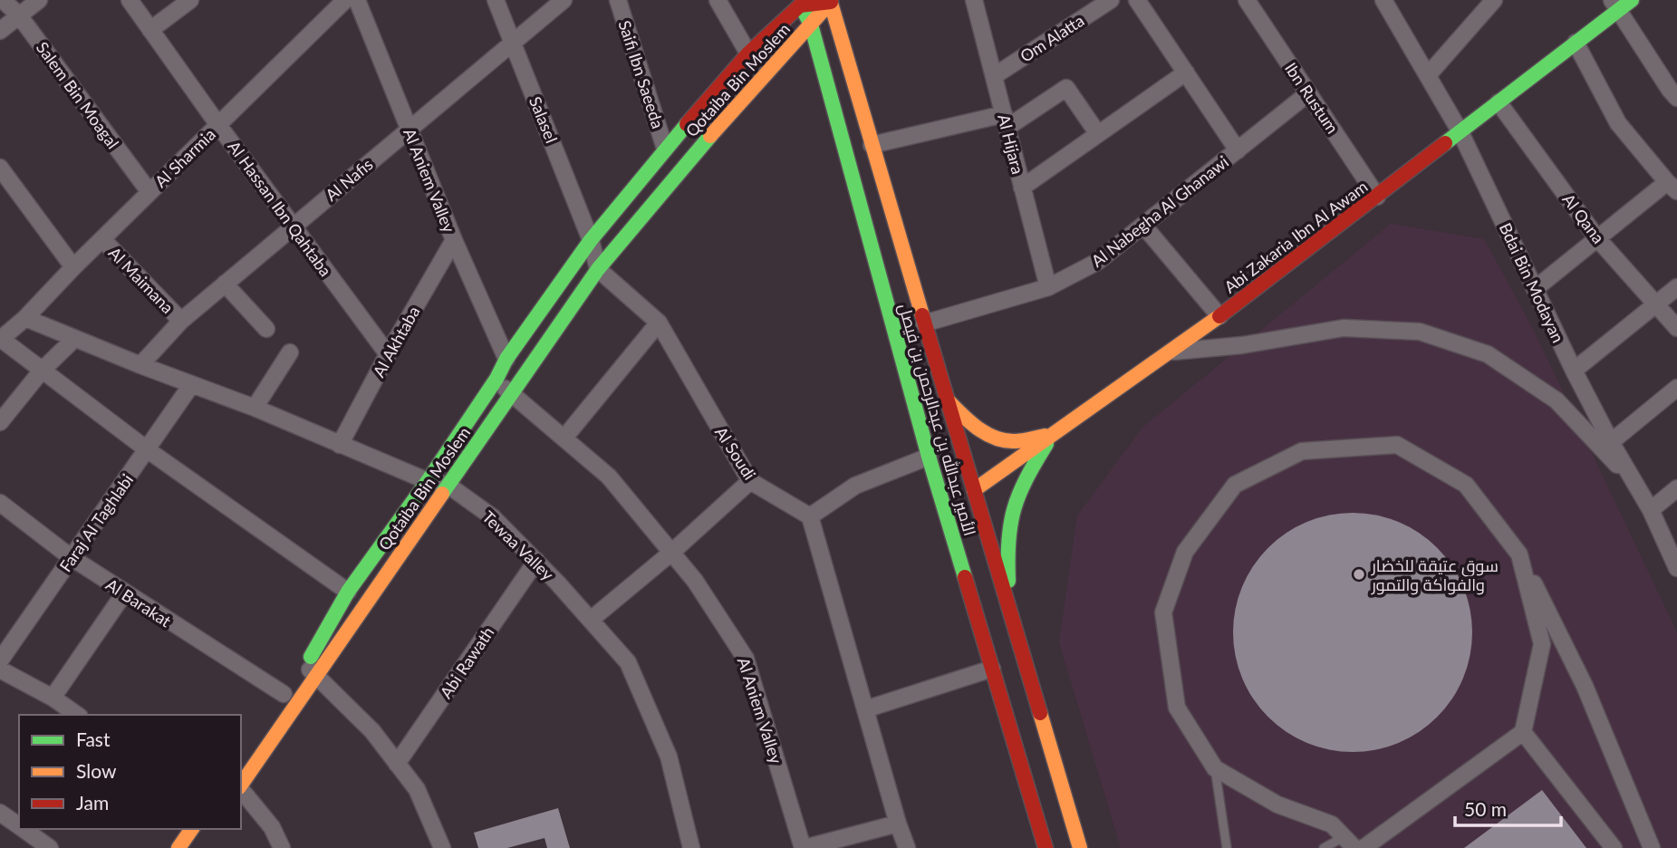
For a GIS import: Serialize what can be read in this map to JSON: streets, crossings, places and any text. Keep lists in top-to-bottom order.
{
  "streets": {
    "street": [
      "Om Alatta",
      "Saifi Ibn Saeeda",
      "Qotaiba Bin Moslem",
      "Salem Bin Moagal",
      "Ibn Rustum",
      "Salasel",
      "Al Hijara",
      "Al Sharmia",
      "Al Nafis",
      "Al Aniem Valley",
      "Al Hassan Ibn Qahtaba",
      "Al Nabegha Al Ghanawi",
      "Al Qana",
      "Abi Zakaria Ibn Al Awam",
      "Al Maimana",
      "Bdai Bin Modayan",
      "Al Akhtaba",
      "الأمير عبدالله بن عبدالرحمن بن فيصل",
      "Al Soudi",
      "Faraj Al Taghlabi",
      "Tewaa Valley",
      "Al Barakat",
      "Abi Rawath"
    ]
  },
  "crossings": [
    ["Om Alatta", "Al Hijara"],
    ["Saifi Ibn Saeeda", "Qotaiba Bin Moslem"],
    ["Qotaiba Bin Moslem", "Salasel"],
    ["Qotaiba Bin Moslem", "Al Aniem Valley"],
    ["Qotaiba Bin Moslem", "الأمير عبدالله بن عبدالرحمن بن فيصل"],
    ["Qotaiba Bin Moslem", "Al Soudi"],
    ["Qotaiba Bin Moslem", "Tewaa Valley"],
    ["Qotaiba Bin Moslem", "Al Barakat"],
    ["Salem Bin Moagal", "Al Sharmia"],
    ["Ibn Rustum", "Al Nabegha Al Ghanawi"],
    ["Ibn Rustum", "Abi Zakaria Ibn Al Awam"],
    ["Salasel", "Al Nafis"],
    ["Al Hijara", "Al Nabegha Al Ghanawi"],
    ["Al Sharmia", "Al Hassan Ibn Qahtaba"],
    ["Al Sharmia", "Al Maimana"],
    ["Al Sharmia", "Tewaa Valley"],
    ["Al Nafis", "Al Aniem Valley"],
    ["Al Nafis", "Al Hassan Ibn Qahtaba"],
    ["Al Nafis", "Al Maimana"],
    ["Al Nafis", "Tewaa Valley"],
    ["Al Aniem Valley", "Al Akhtaba"],
    ["Al Hassan Ibn Qahtaba", "Al Akhtaba"],
    ["Al Nabegha Al Ghanawi", "الأمير عبدالله بن عبدالرحمن بن فيصل"],
    ["Al Qana", "Abi Zakaria Ibn Al Awam"],
    ["Abi Zakaria Ibn Al Awam", "Bdai Bin Modayan"],
    ["Abi Zakaria Ibn Al Awam", "الأمير عبدالله بن عبدالرحمن بن فيصل"],
    ["Al Akhtaba", "Tewaa Valley"],
    ["Faraj Al Taghlabi", "Tewaa Valley"],
    ["Faraj Al Taghlabi", "Al Barakat"],
    ["Tewaa Valley", "Abi Rawath"],
    ["Al Barakat", "Abi Rawath"]
  ],
  "places": ["سوق عتيقة للخضار والفواكة والتمور"],
  "legend": ["Fast", "Slow", "Jam"],
  "scale_bar": "50 m"
}
